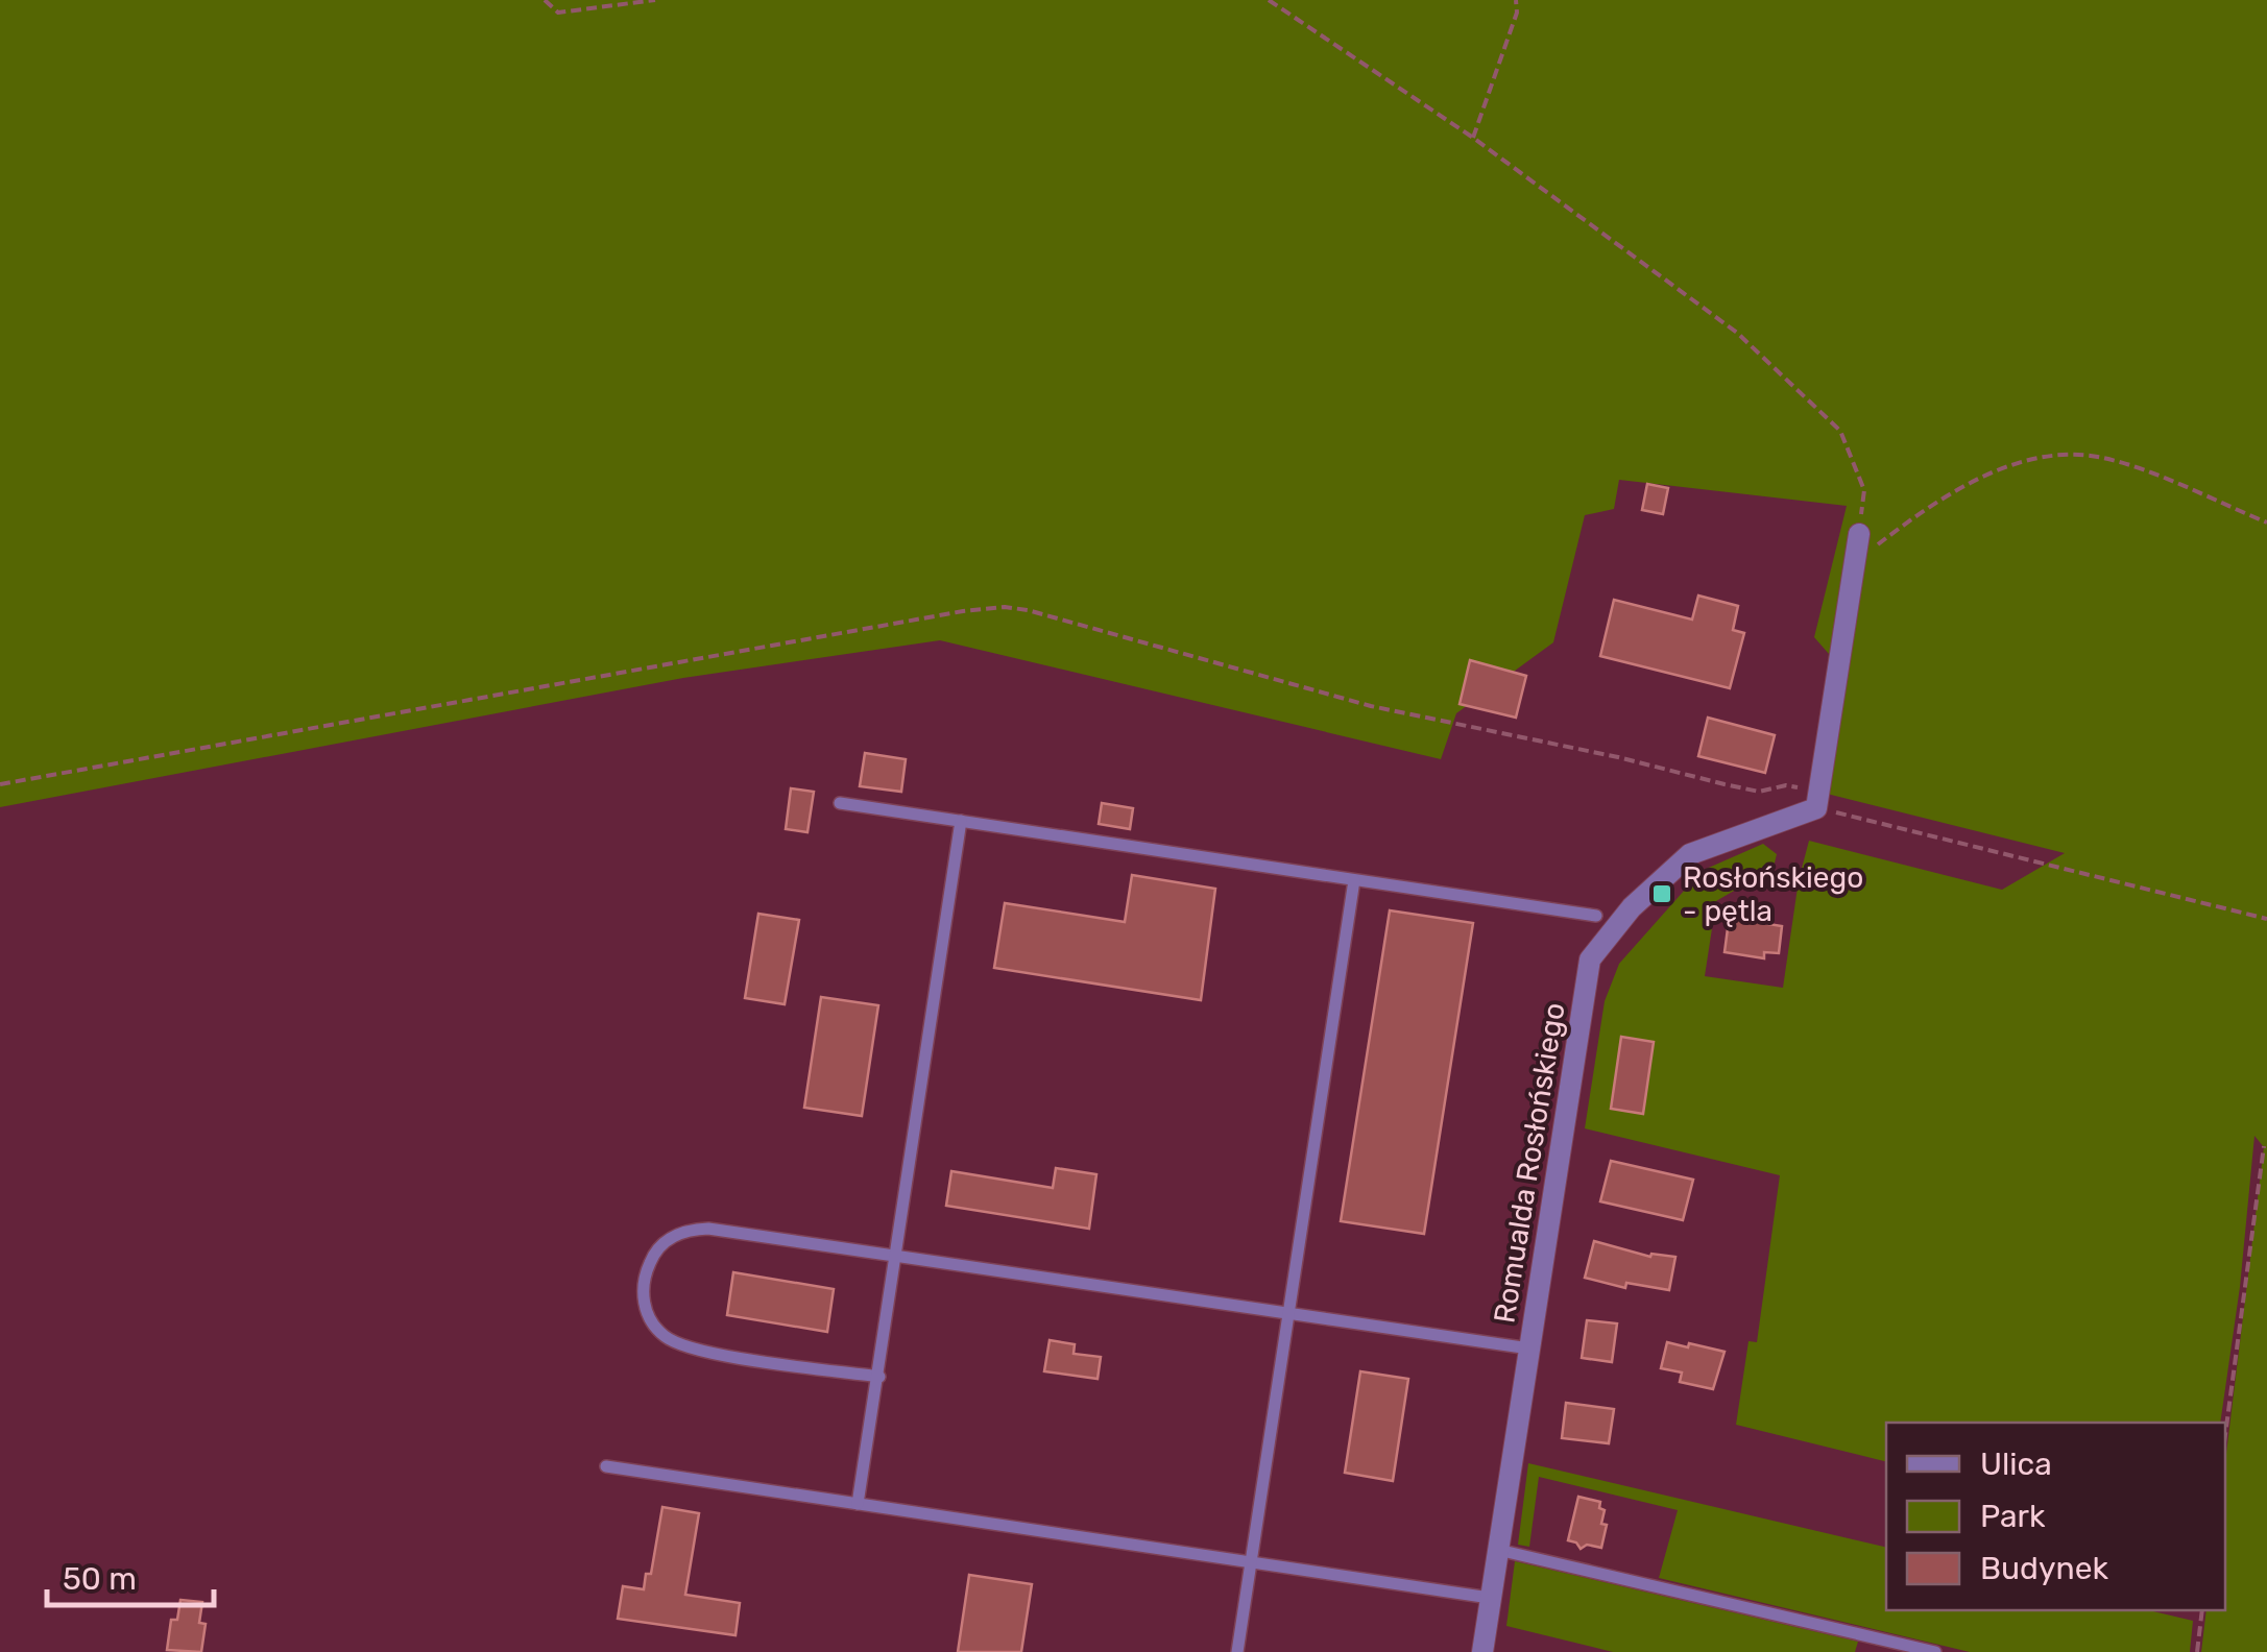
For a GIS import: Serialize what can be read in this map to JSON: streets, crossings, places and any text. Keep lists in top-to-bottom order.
{
  "streets": {
    "street": ["Romualda Rosłońskiego"]
  },
  "places": {
    "transit": ["Rosłońskiego - pętla"]
  },
  "legend": ["Ulica", "Park", "Budynek"],
  "scale_bar": "50 m"
}
